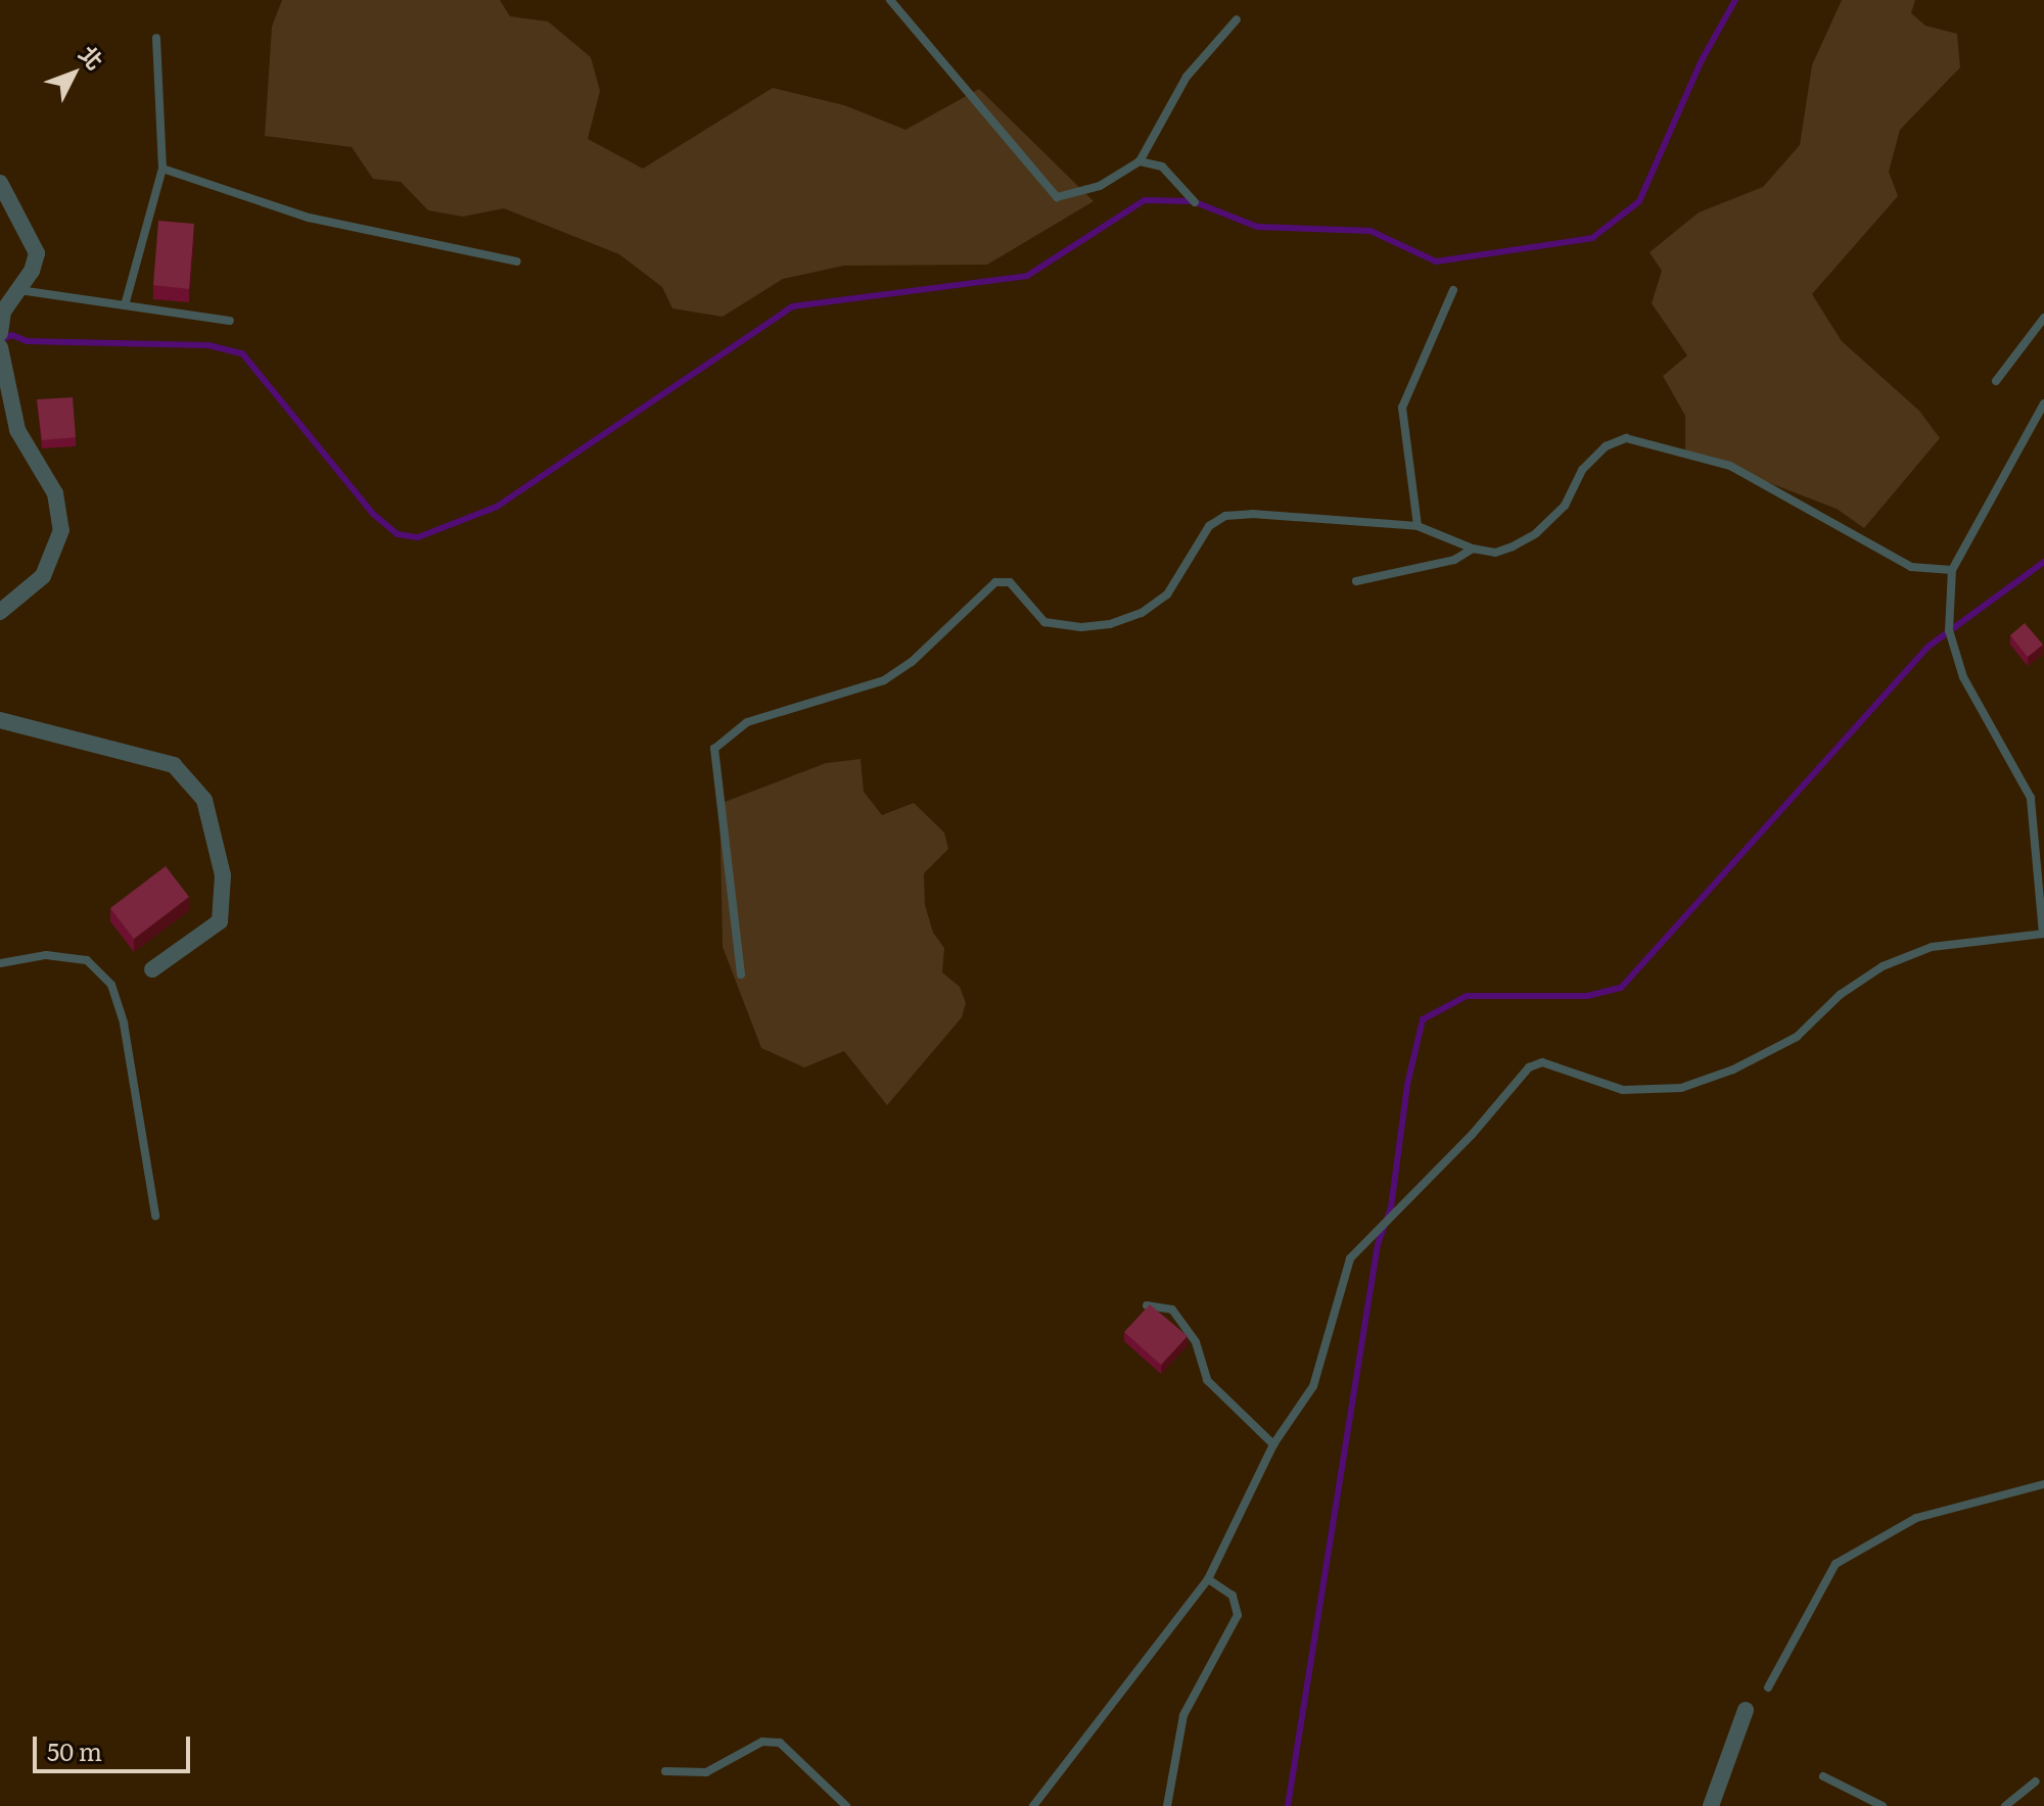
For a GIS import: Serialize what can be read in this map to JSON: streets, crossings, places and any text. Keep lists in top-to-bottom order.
{
  "scale_bar": "50 m",
  "north": "top right"
}
